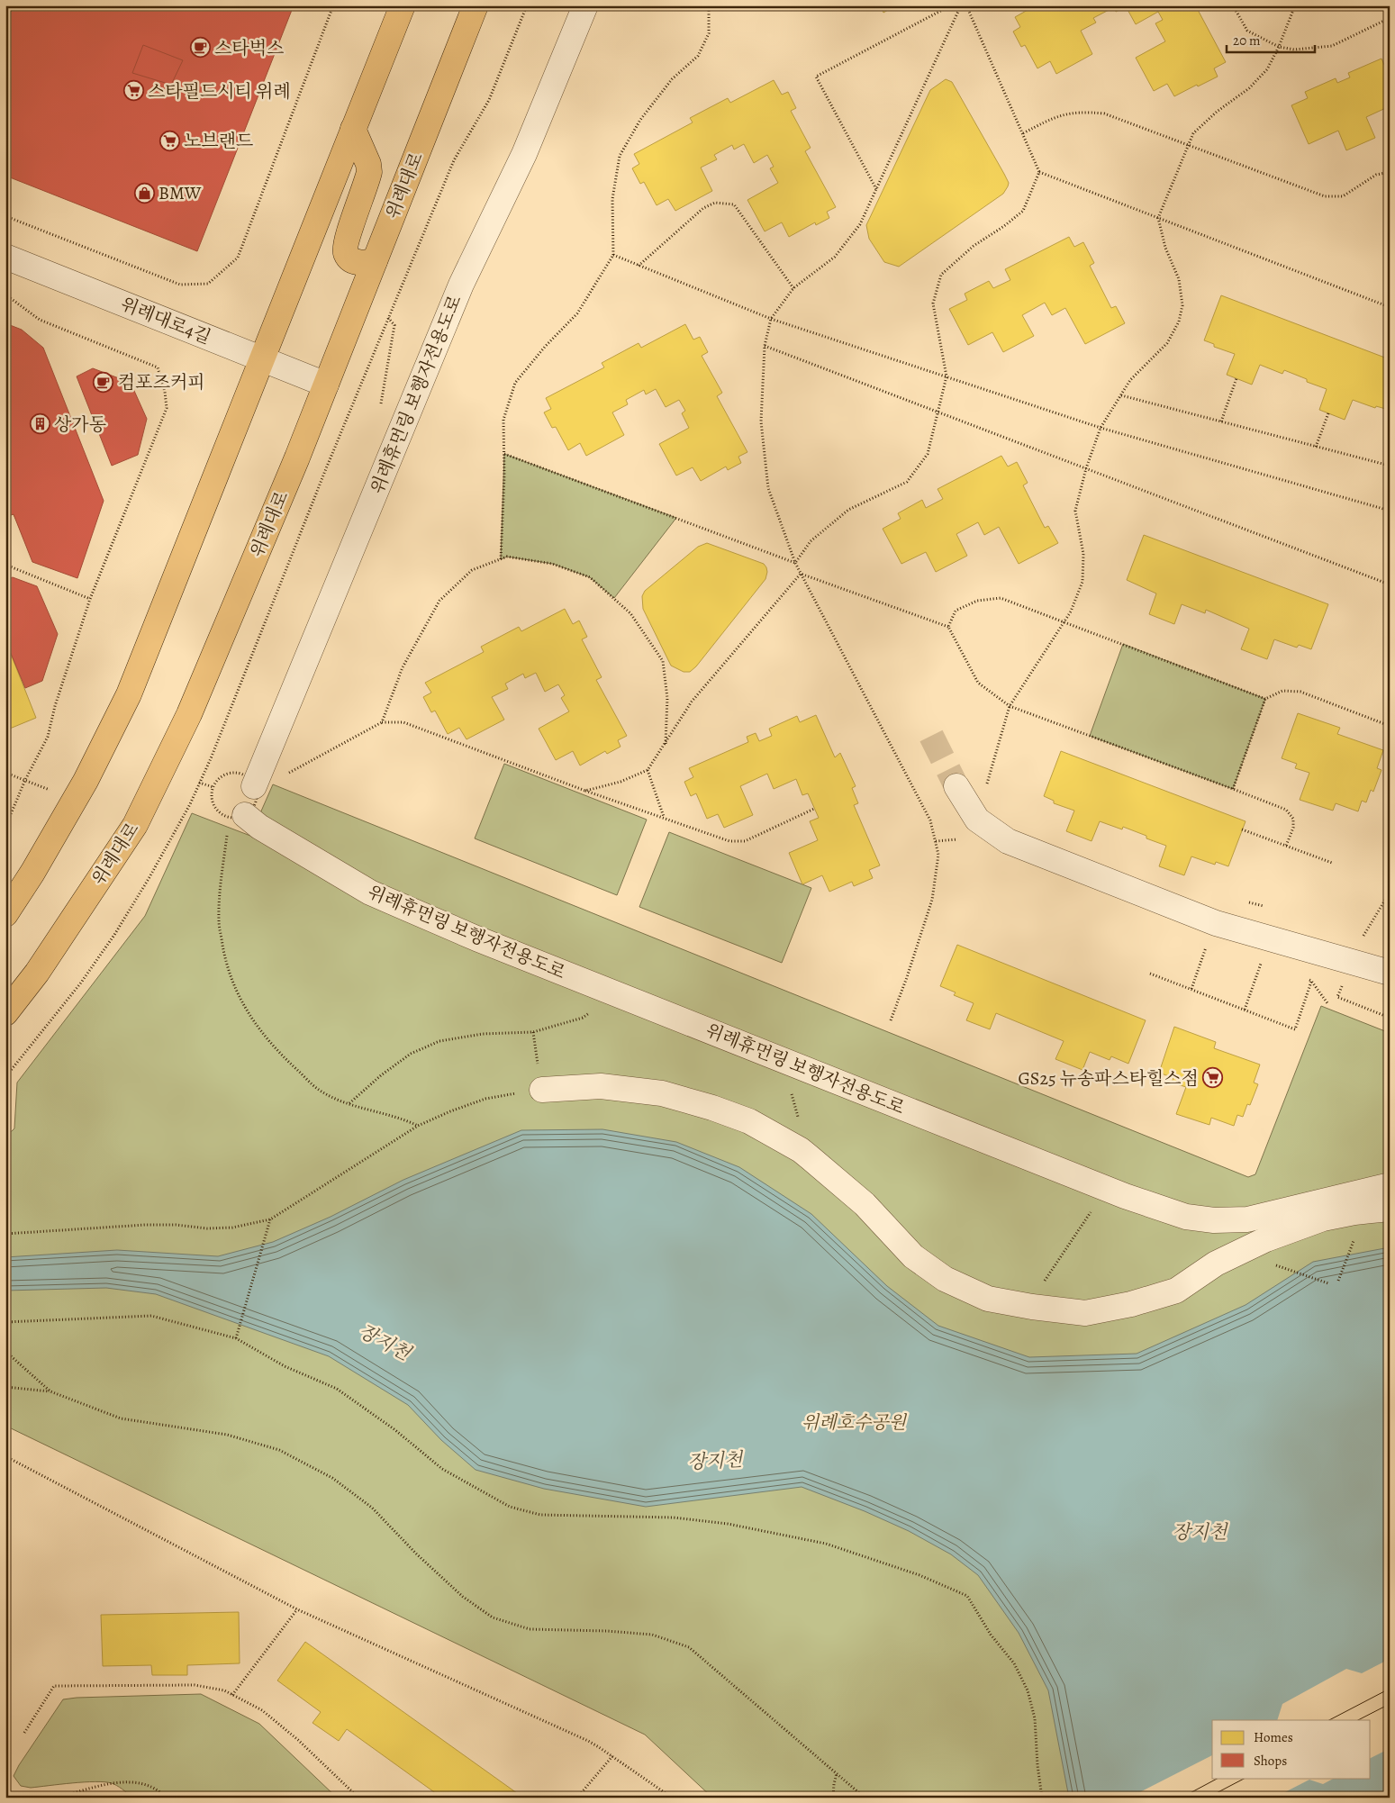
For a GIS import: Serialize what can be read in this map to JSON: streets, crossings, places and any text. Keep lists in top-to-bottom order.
{
  "streets": {
    "main road": ["위례대로"],
    "street": ["위례대로4길", "위례휴먼링 보행자전용도로"]
  },
  "crossings": [
    ["위례대로", "위례대로4길"]
  ],
  "water": ["장지천"],
  "parks": ["위례호수공원"],
  "places": {
    "cafe": ["스타벅스", "컴포즈커피"],
    "supermarket": ["스타필드시티 위례", "노브랜드", "GS25 뉴송파스타힐스점"],
    "shop": ["BMW"],
    "building": ["상가동"]
  },
  "legend": ["Homes", "Shops"],
  "scale_bar": "20 m"
}
